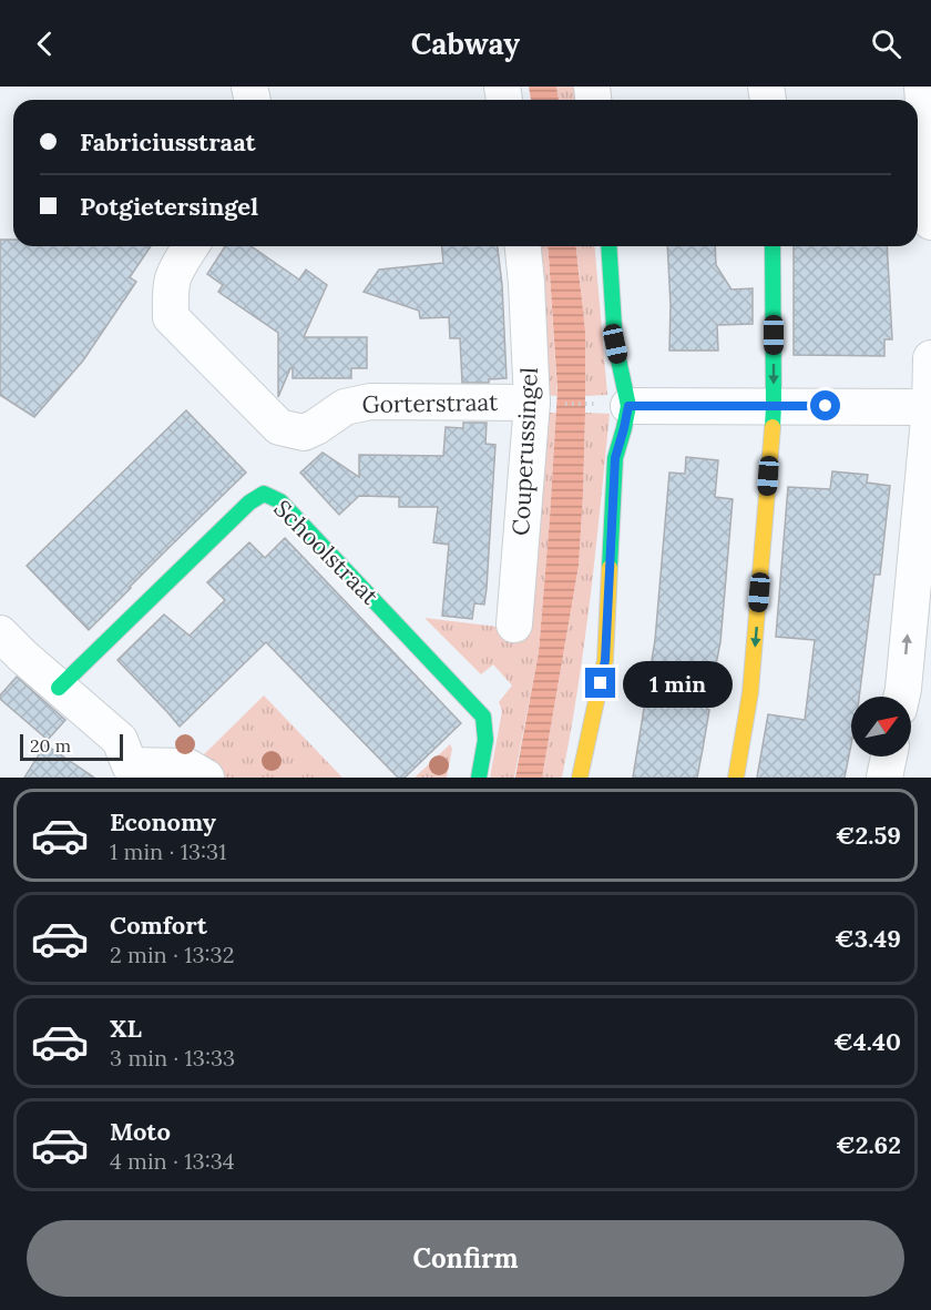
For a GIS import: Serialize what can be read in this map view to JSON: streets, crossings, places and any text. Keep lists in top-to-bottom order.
{
  "streets": {
    "street": ["Gorterstraat", "Couperussingel", "Schoolstraat"]
  },
  "crossings": [
    ["Gorterstraat", "Couperussingel"]
  ],
  "scale_bar": "20 m",
  "north": "top right",
  "page": {
    "header": "Cabway",
    "banner": ["Fabriciusstraat", "Potgietersingel"],
    "bubble": "1 min",
    "scale": "20 m",
    "list": [
      {
        "name": "Economy",
        "note": "1 min · 13:31",
        "value": "€2.59"
      },
      {
        "name": "Comfort",
        "note": "2 min · 13:32",
        "value": "€3.49"
      },
      {
        "name": "XL",
        "note": "3 min · 13:33",
        "value": "€4.40"
      },
      {
        "name": "Moto",
        "note": "4 min · 13:34",
        "value": "€2.62"
      }
    ],
    "buttons": "Confirm"
  }
}
